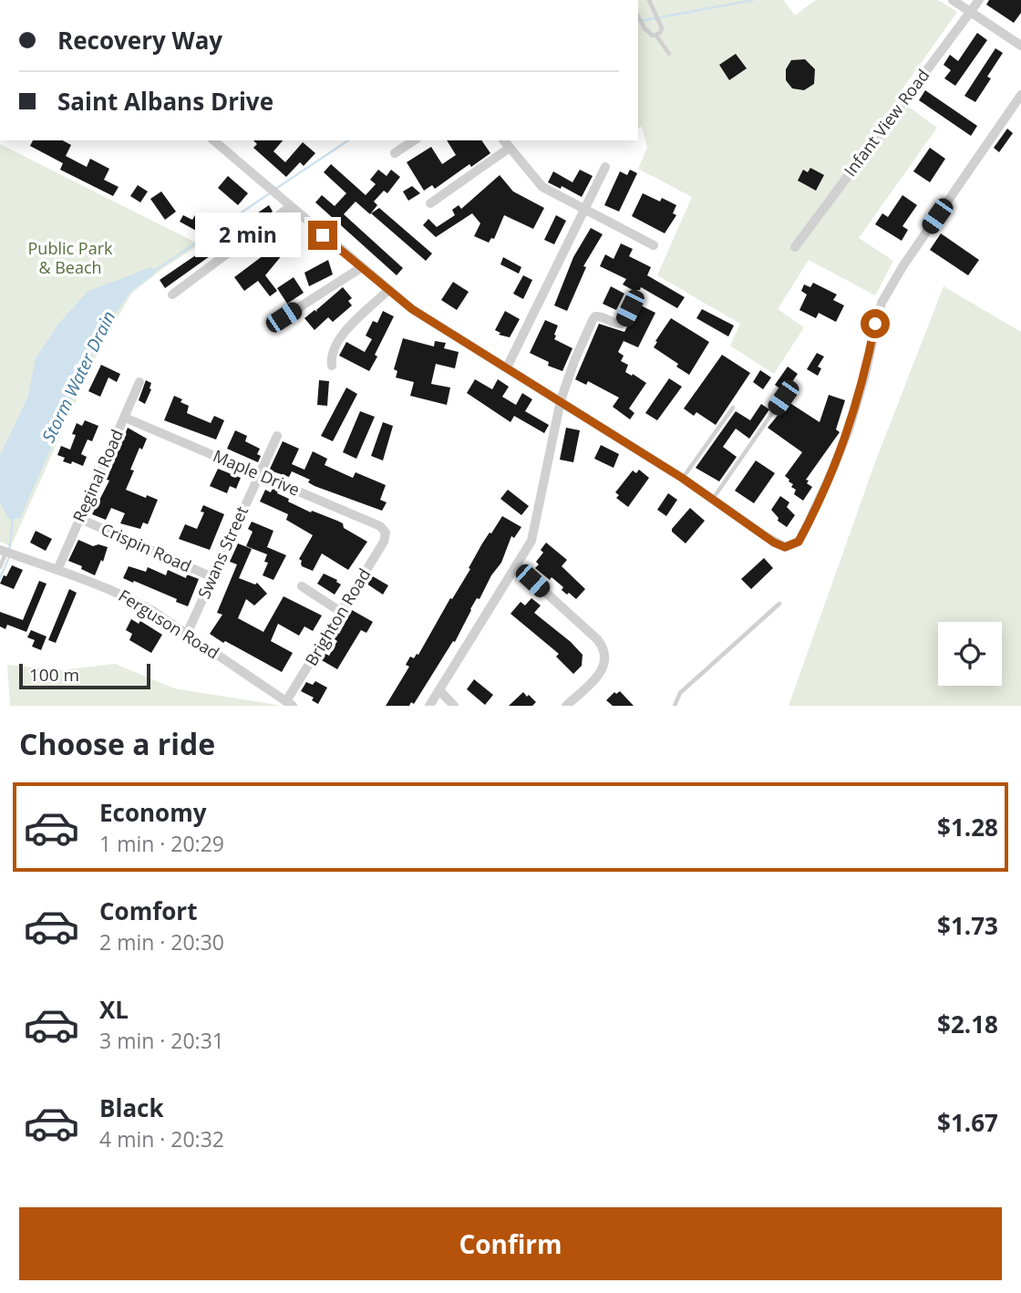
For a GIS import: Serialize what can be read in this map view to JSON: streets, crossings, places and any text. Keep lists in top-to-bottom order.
{
  "streets": {
    "street": [
      "Infant View Road",
      "Maple Drive",
      "Reginal Road",
      "Crispin Road",
      "Swans Street",
      "Brighton Road",
      "Ferguson Road"
    ]
  },
  "crossings": [
    ["Maple Drive", "Reginal Road"],
    ["Maple Drive", "Swans Street"],
    ["Maple Drive", "Brighton Road"],
    ["Reginal Road", "Crispin Road"],
    ["Reginal Road", "Ferguson Road"],
    ["Crispin Road", "Swans Street"],
    ["Swans Street", "Ferguson Road"],
    ["Brighton Road", "Ferguson Road"]
  ],
  "water": ["Storm Water Drain"],
  "parks": ["Public Park & Beach"],
  "scale_bar": "100 m",
  "page": {
    "banner": ["Recovery Way", "Saint Albans Drive"],
    "bubble": "2 min",
    "scale": "100 m",
    "heading": "Choose a ride",
    "list": [
      {
        "name": "Economy",
        "note": "1 min · 20:29",
        "value": "$1.28"
      },
      {
        "name": "Comfort",
        "note": "2 min · 20:30",
        "value": "$1.73"
      },
      {
        "name": "XL",
        "note": "3 min · 20:31",
        "value": "$2.18"
      },
      {
        "name": "Black",
        "note": "4 min · 20:32",
        "value": "$1.67"
      }
    ],
    "buttons": "Confirm"
  }
}
